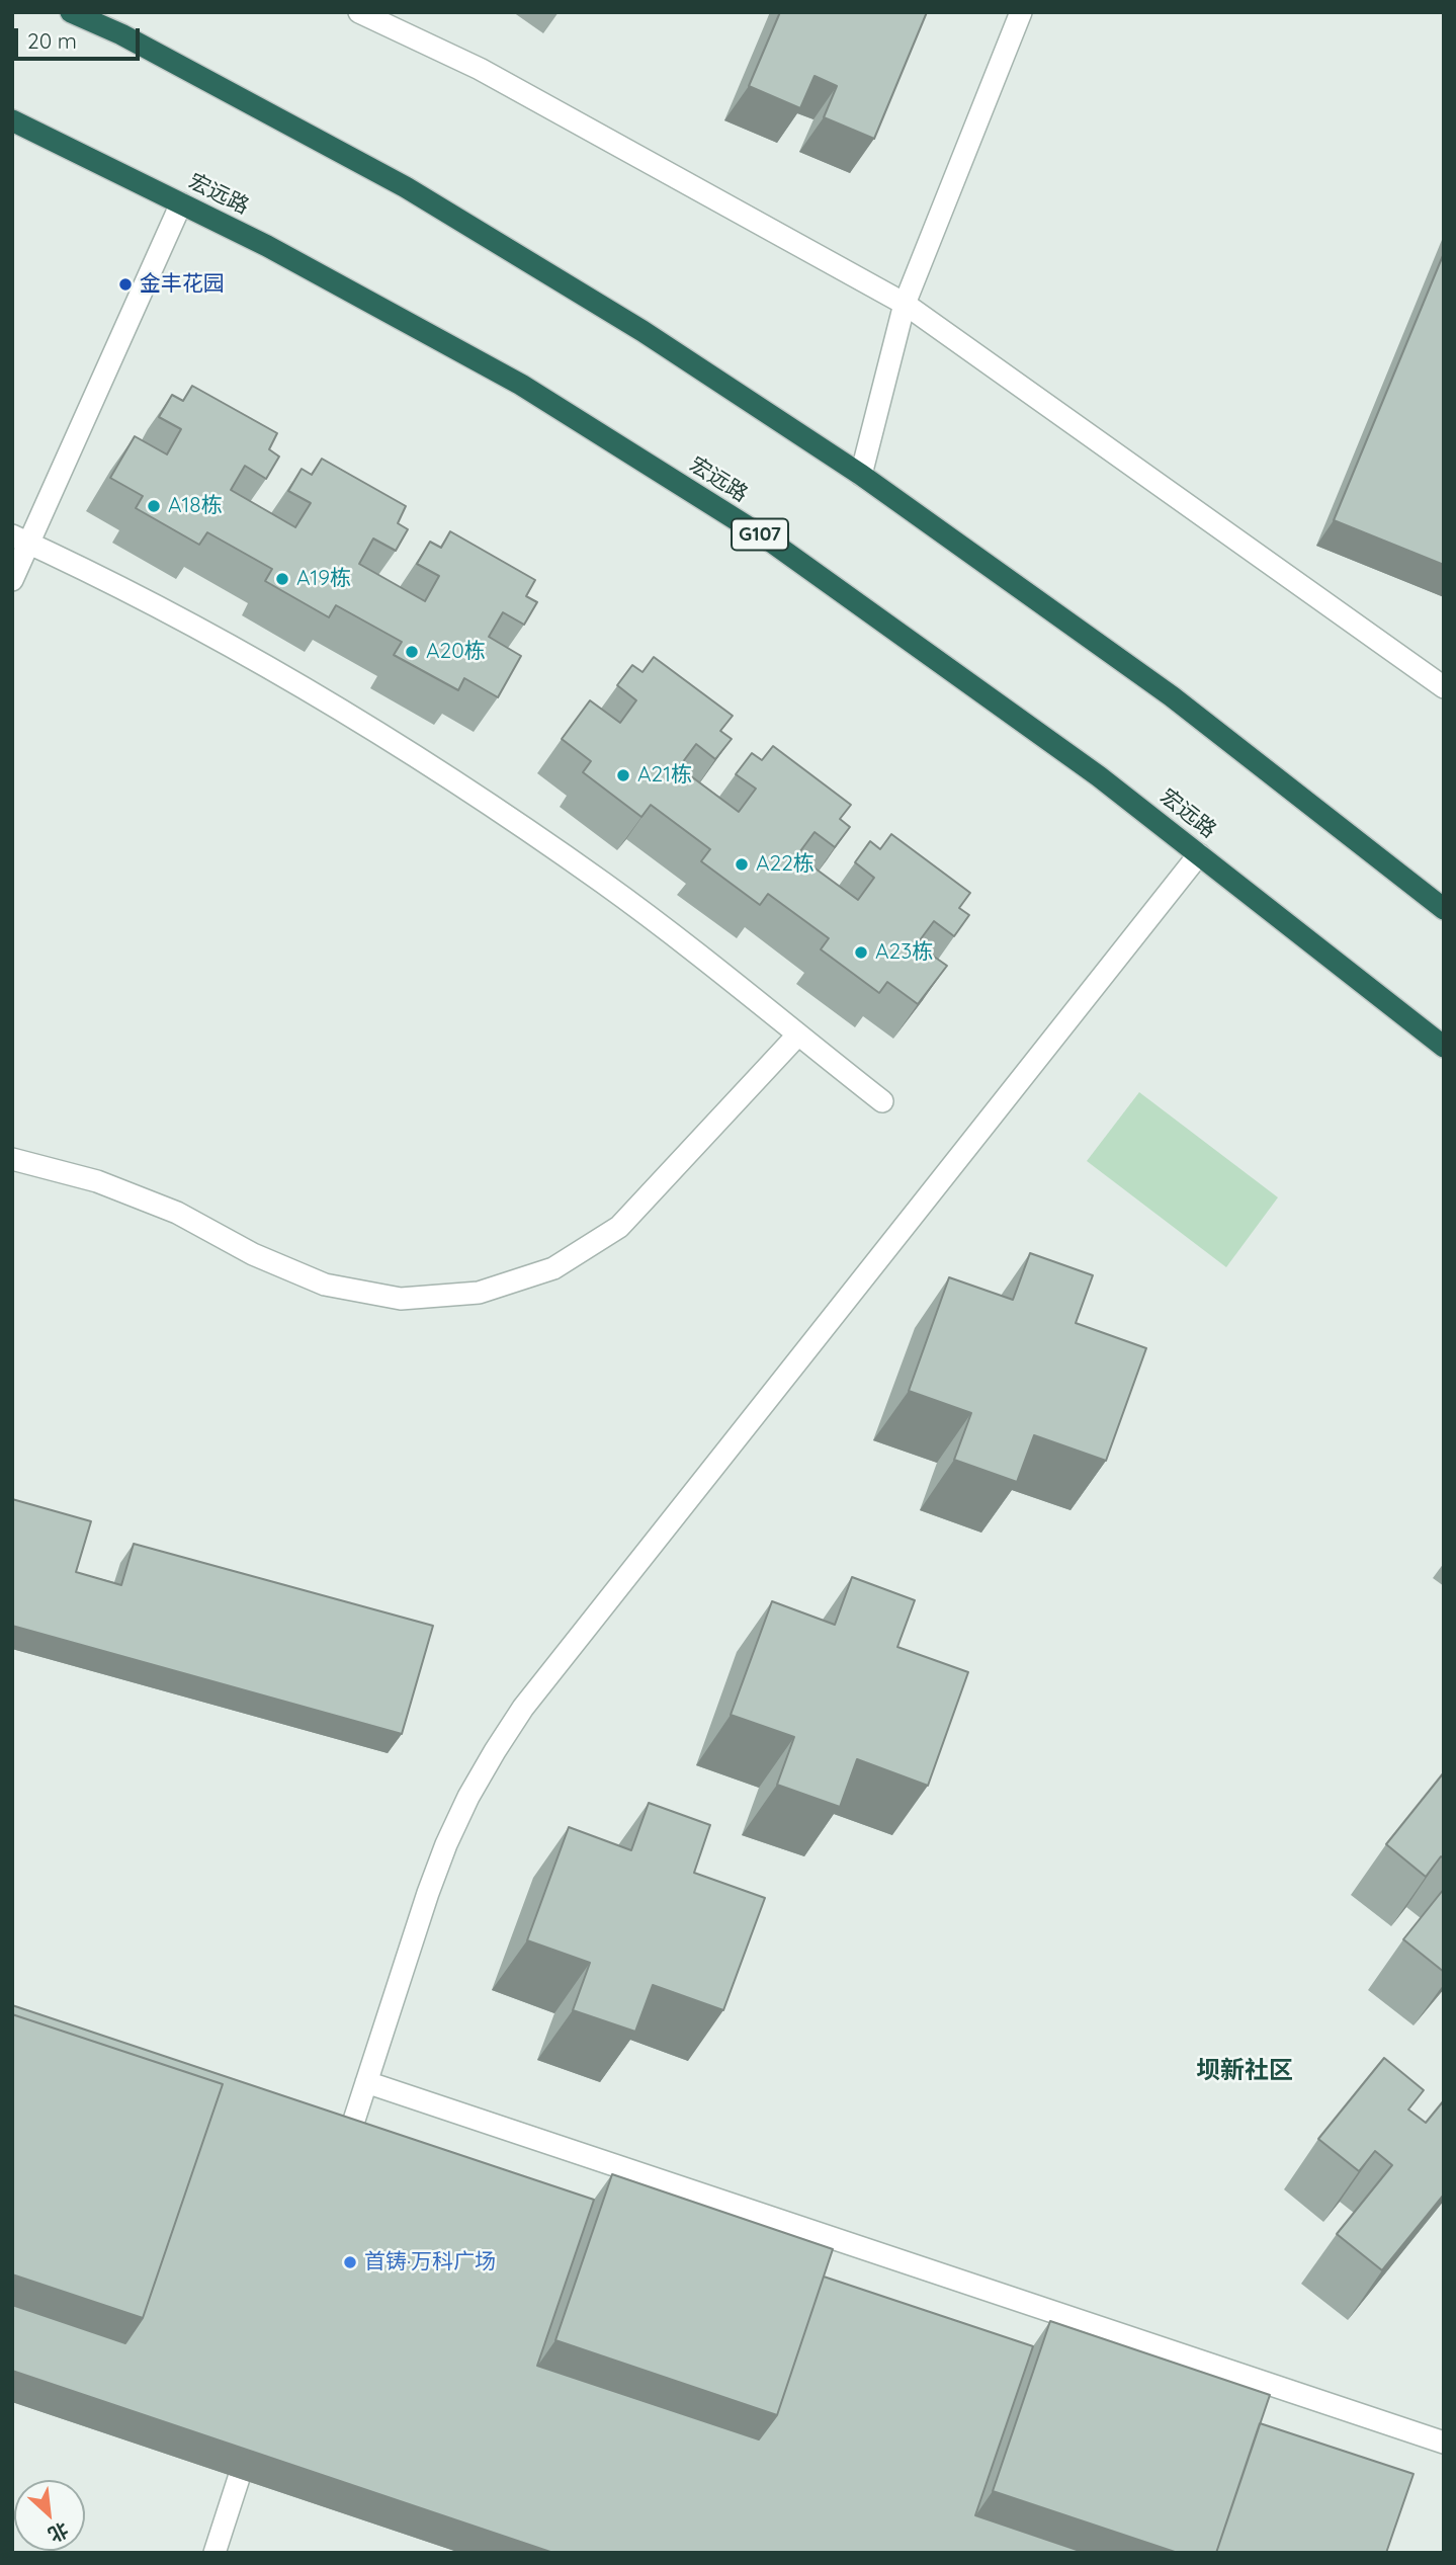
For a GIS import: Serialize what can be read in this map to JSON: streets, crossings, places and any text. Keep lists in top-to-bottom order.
{
  "streets": {
    "highway": ["宏远路", "G107"]
  },
  "districts": ["坝新社区"],
  "places": [
    "金丰花园",
    "A18栋",
    "A19栋",
    "A20栋",
    "A21栋",
    "A22栋",
    "A23栋",
    "首铸·万科广场"
  ],
  "scale_bar": "20 m",
  "north": "bottom right"
}
